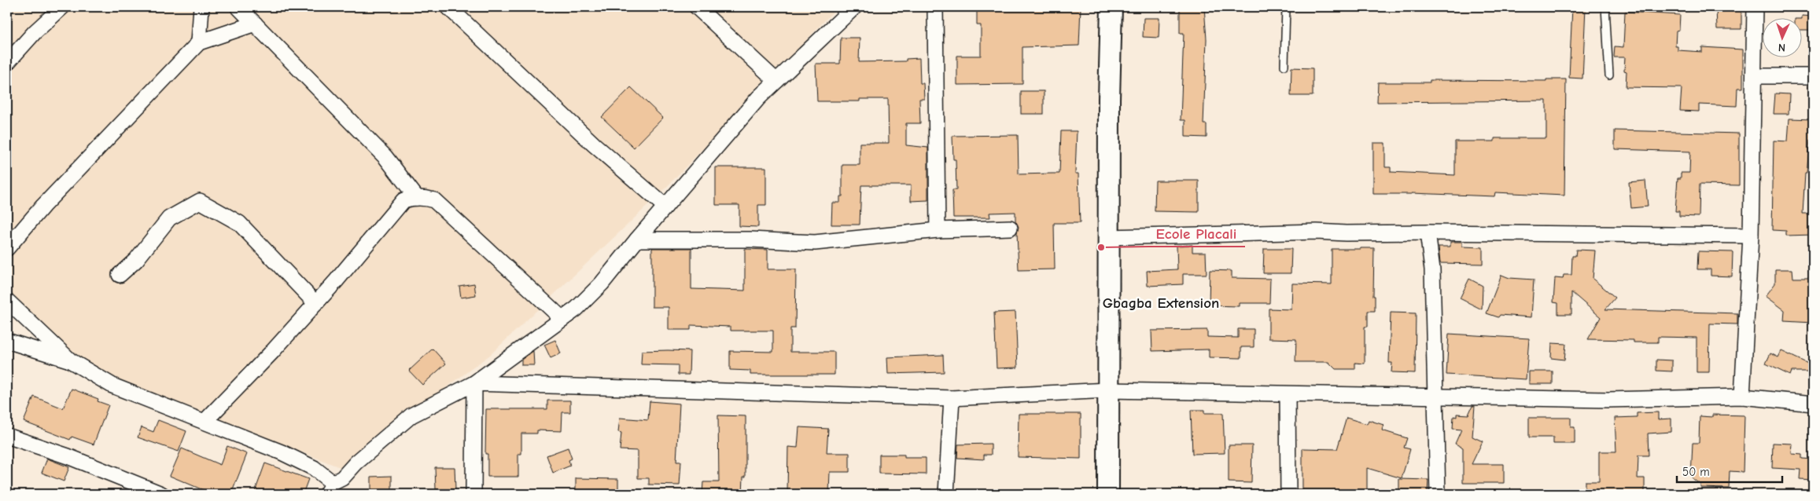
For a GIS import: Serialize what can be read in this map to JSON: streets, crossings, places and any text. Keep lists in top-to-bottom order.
{
  "districts": ["Gbagba Extension"],
  "places": ["Ecole Placali"],
  "scale_bar": "50 m",
  "north": "bottom"
}
